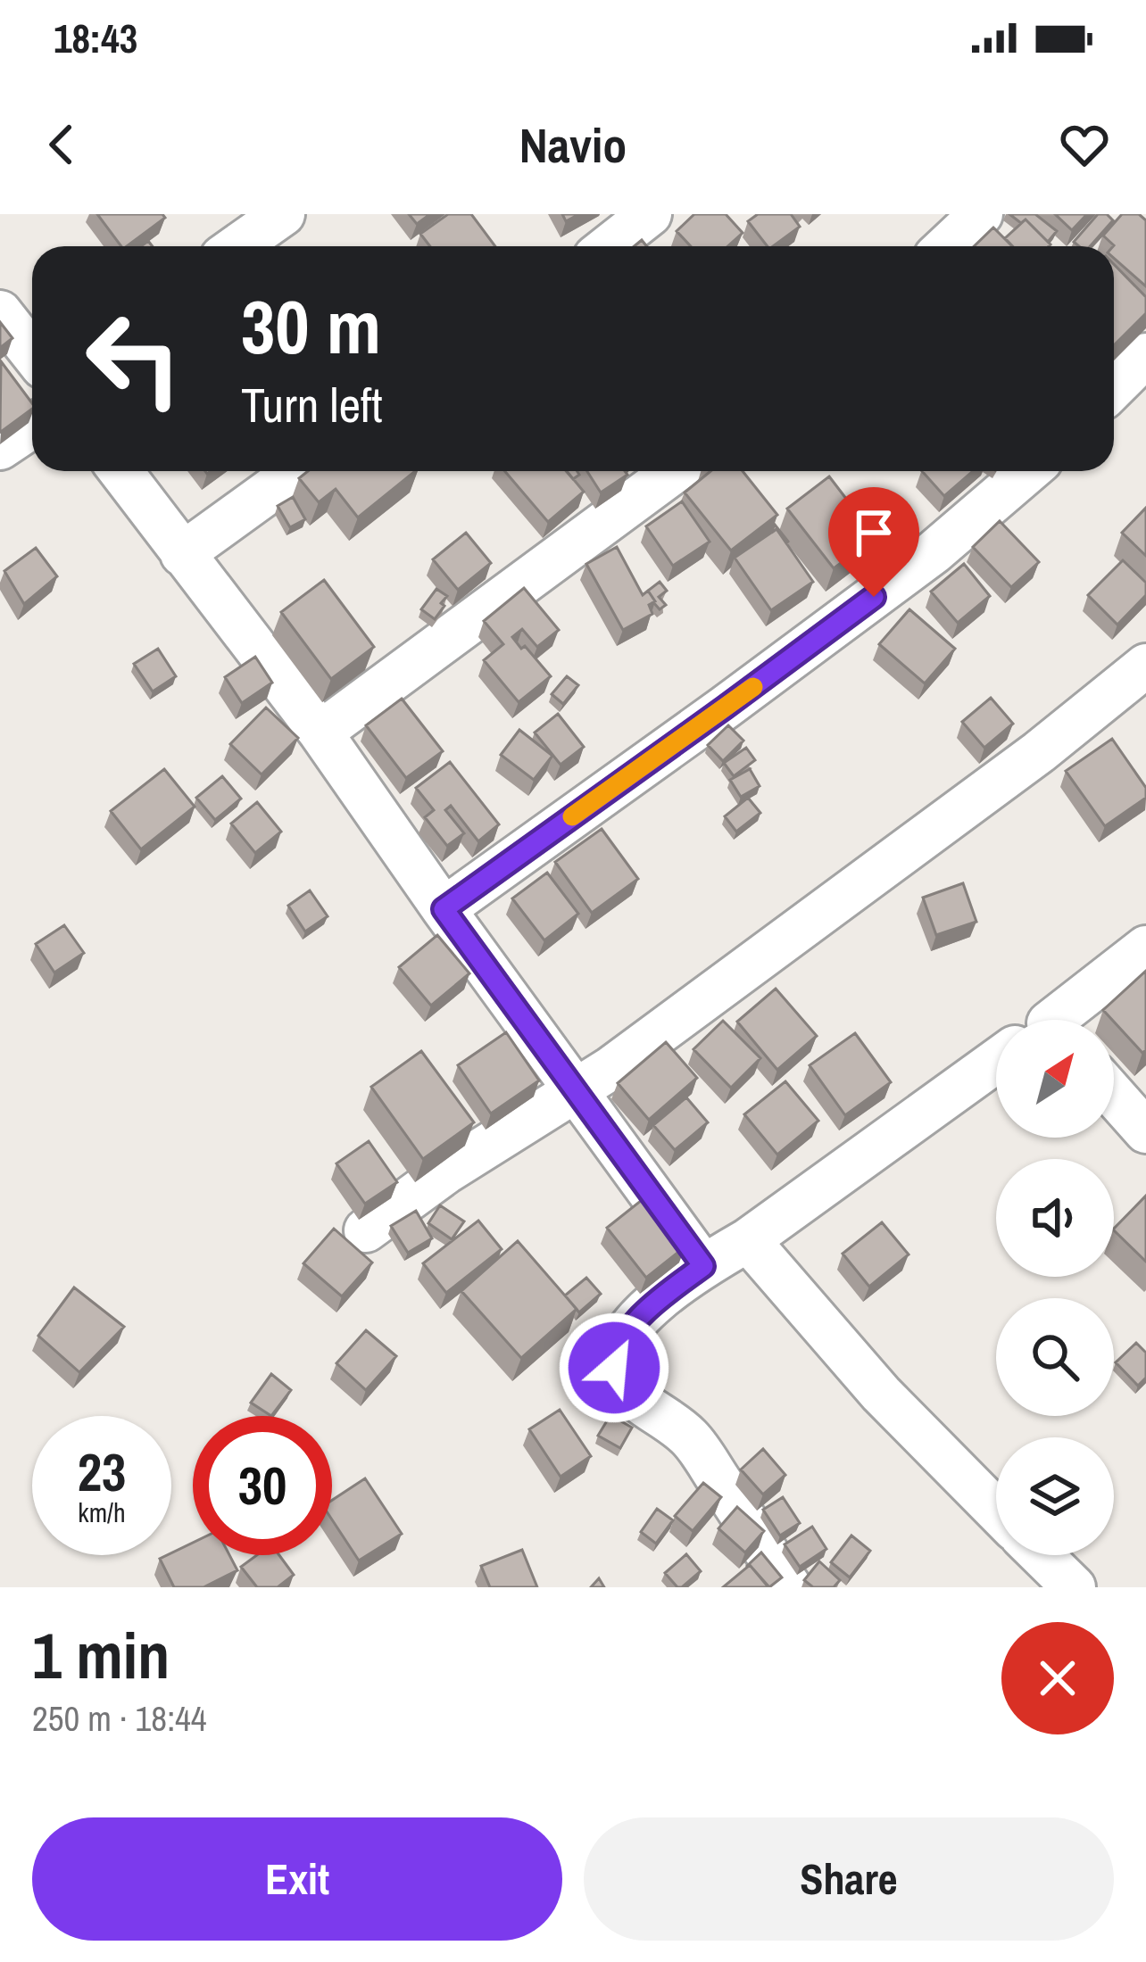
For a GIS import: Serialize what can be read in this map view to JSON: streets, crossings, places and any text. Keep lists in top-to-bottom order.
{
  "north": "top right",
  "page": {
    "status": "18:43",
    "header": "Navio",
    "turn": ["30 m", "Turn left"],
    "speed": "23 km/h",
    "limit": "30",
    "heading": ["1 min", "250 m · 18:44"],
    "buttons": ["Exit", "Share"]
  }
}
